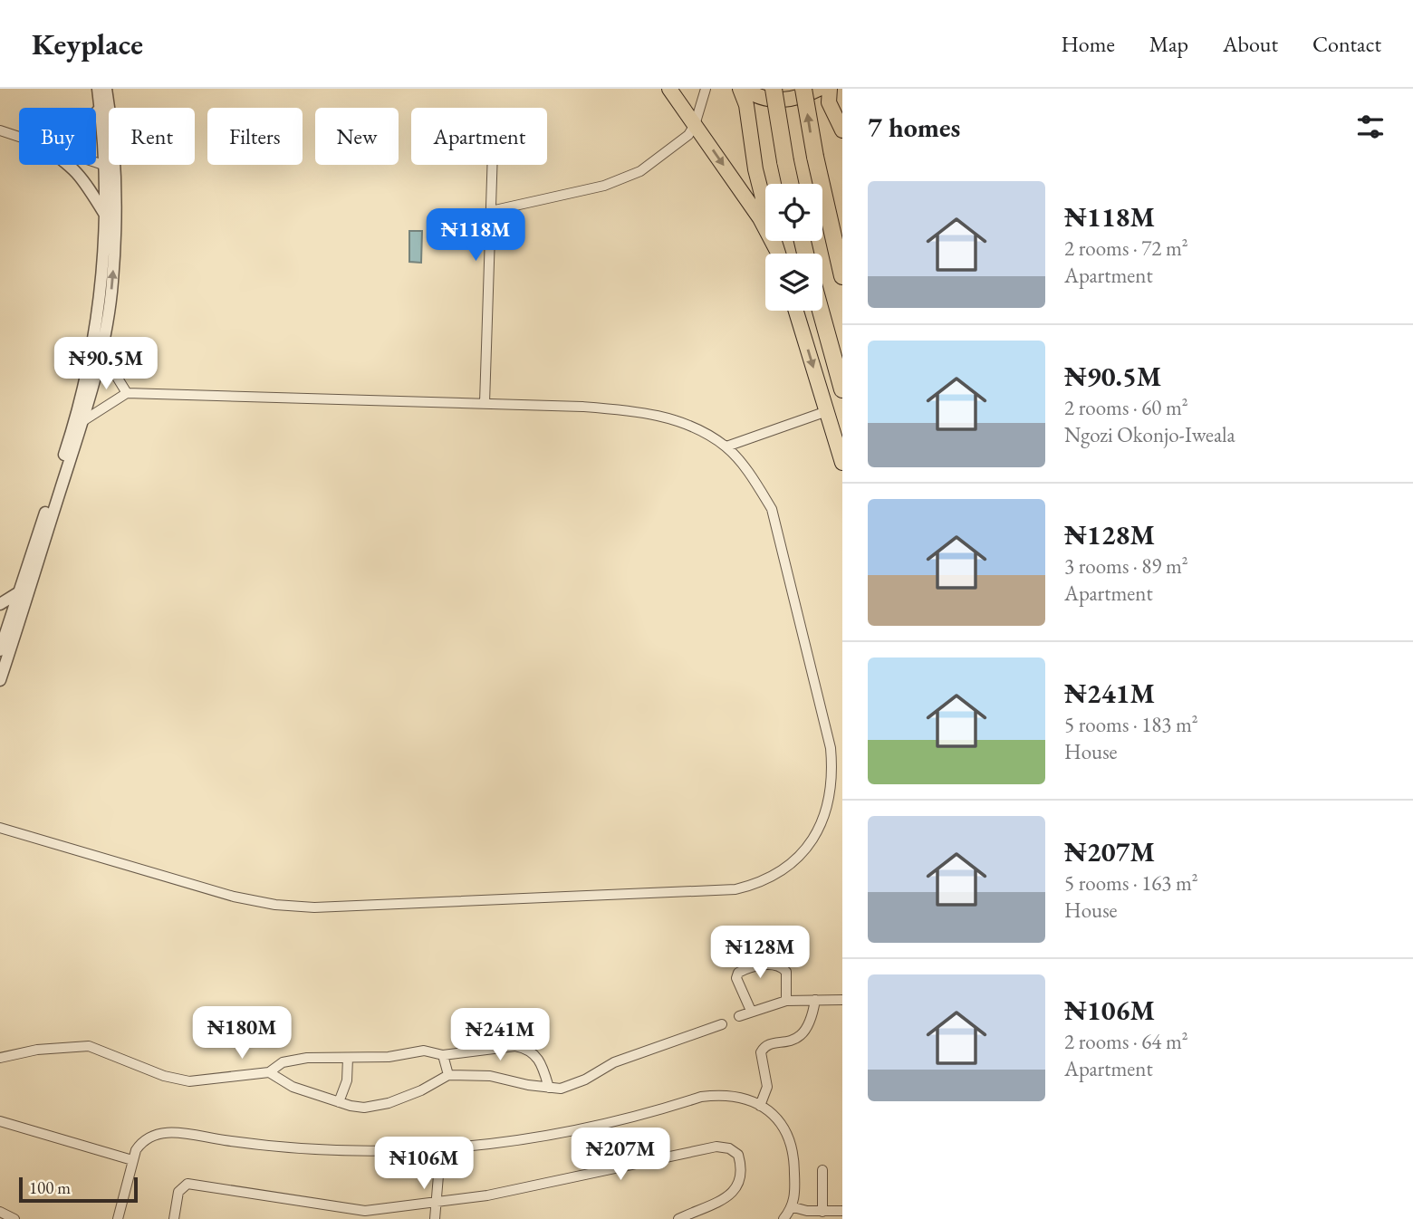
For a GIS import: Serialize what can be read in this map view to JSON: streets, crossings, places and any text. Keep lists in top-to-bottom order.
{
  "scale_bar": "100 m",
  "page": {
    "header": "Keyplace",
    "nav": [
      "Home",
      "Map",
      "About",
      "Contact"
    ],
    "heading": "7 homes",
    "chip": [
      "Buy",
      "Rent",
      "Filters",
      "New",
      "Apartment"
    ],
    "list": [
      {
        "name": "₦118M",
        "note": "2 rooms · 72 m² · Apartment"
      },
      {
        "name": "₦90.5M",
        "note": "2 rooms · 60 m² · Ngozi Okonjo-Iweala"
      },
      {
        "name": "₦128M",
        "note": "3 rooms · 89 m² · Apartment"
      },
      {
        "name": "₦241M",
        "note": "5 rooms · 183 m² · House"
      },
      {
        "name": "₦207M",
        "note": "5 rooms · 163 m² · House"
      },
      {
        "name": "₦106M",
        "note": "2 rooms · 64 m² · Apartment"
      }
    ],
    "price": [
      "₦118M",
      "₦90.5M",
      "₦128M",
      "₦180M",
      "₦241M",
      "₦207M",
      "₦106M"
    ],
    "scale": "100 m"
  }
}
